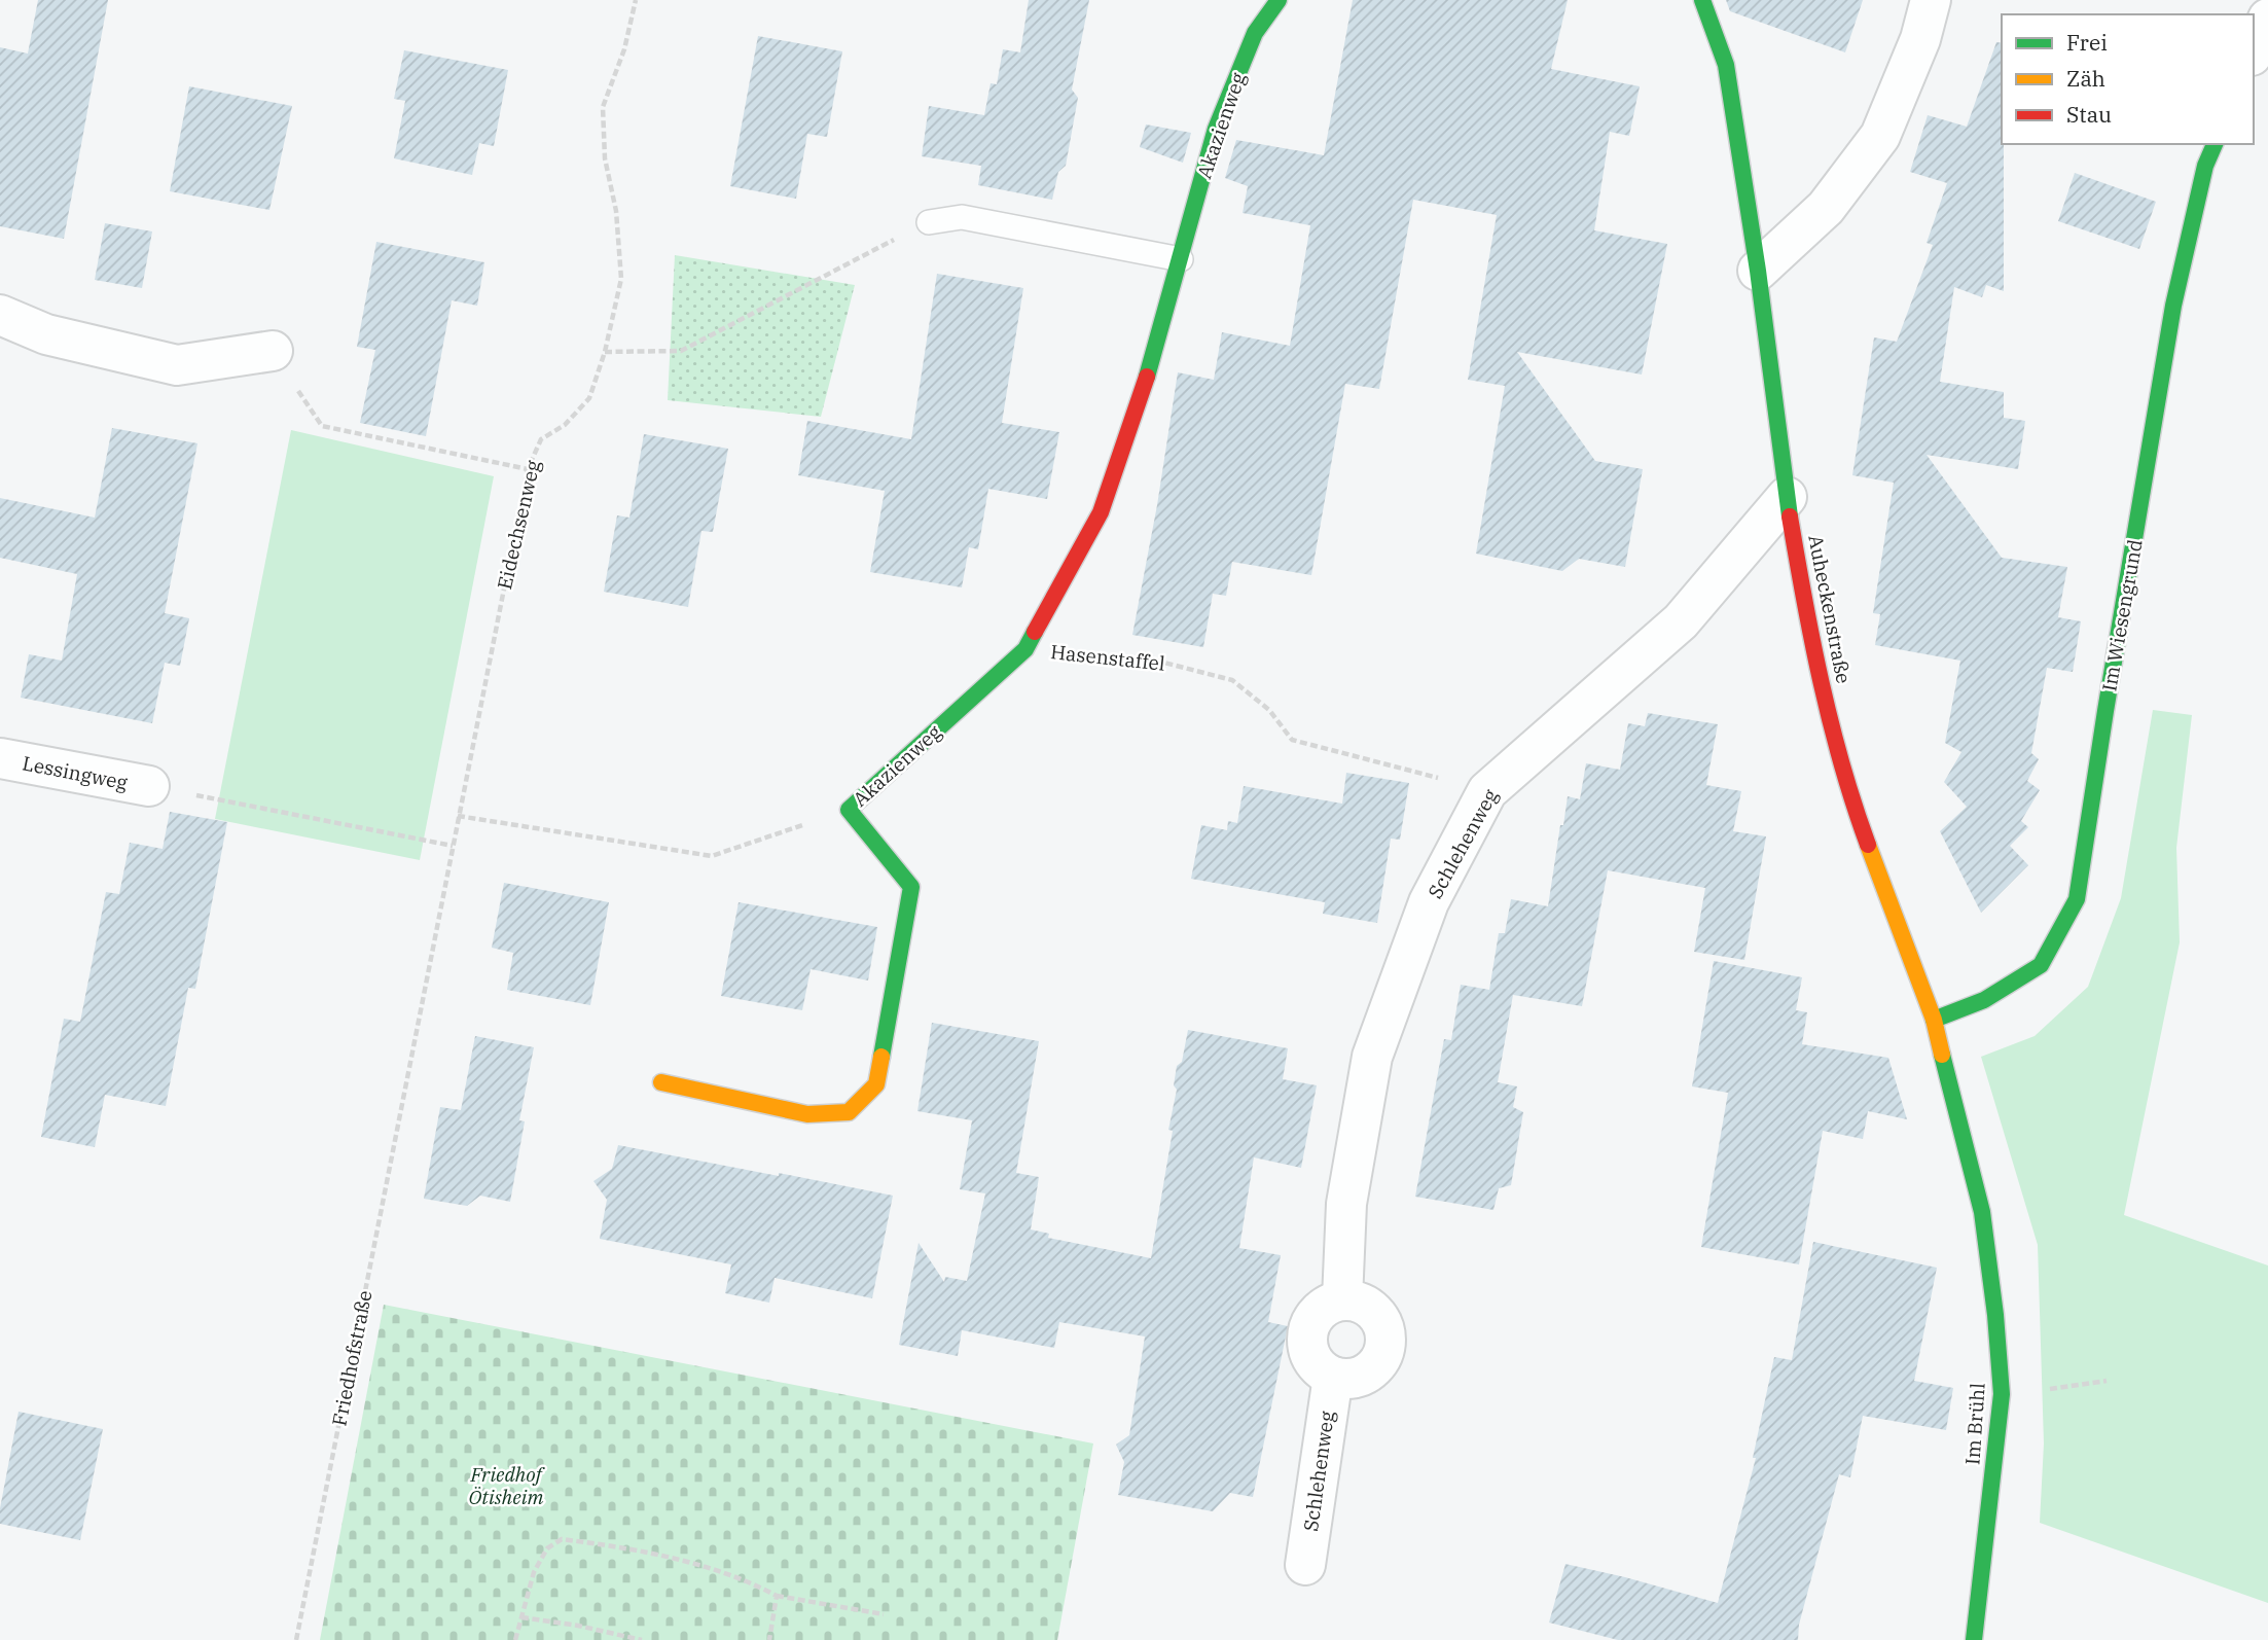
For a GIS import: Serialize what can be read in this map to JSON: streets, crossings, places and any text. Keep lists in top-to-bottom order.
{
  "streets": {
    "street": [
      "Akazienweg",
      "Auheckenstraße",
      "Im Wiesengrund",
      "Lessingweg",
      "Schlehenweg",
      "Im Brühl"
    ],
    "path": ["Eidechsenweg", "Hasenstaffel", "Friedhofstraße"]
  },
  "crossings": [
    ["Akazienweg", "Hasenstaffel"],
    ["Eidechsenweg", "Friedhofstraße"],
    ["Auheckenstraße", "Im Wiesengrund"],
    ["Auheckenstraße", "Schlehenweg"],
    ["Auheckenstraße", "Im Brühl"],
    ["Hasenstaffel", "Schlehenweg"]
  ],
  "parks": ["Friedhof Ötisheim"],
  "legend": ["Frei", "Zäh", "Stau"]
}
